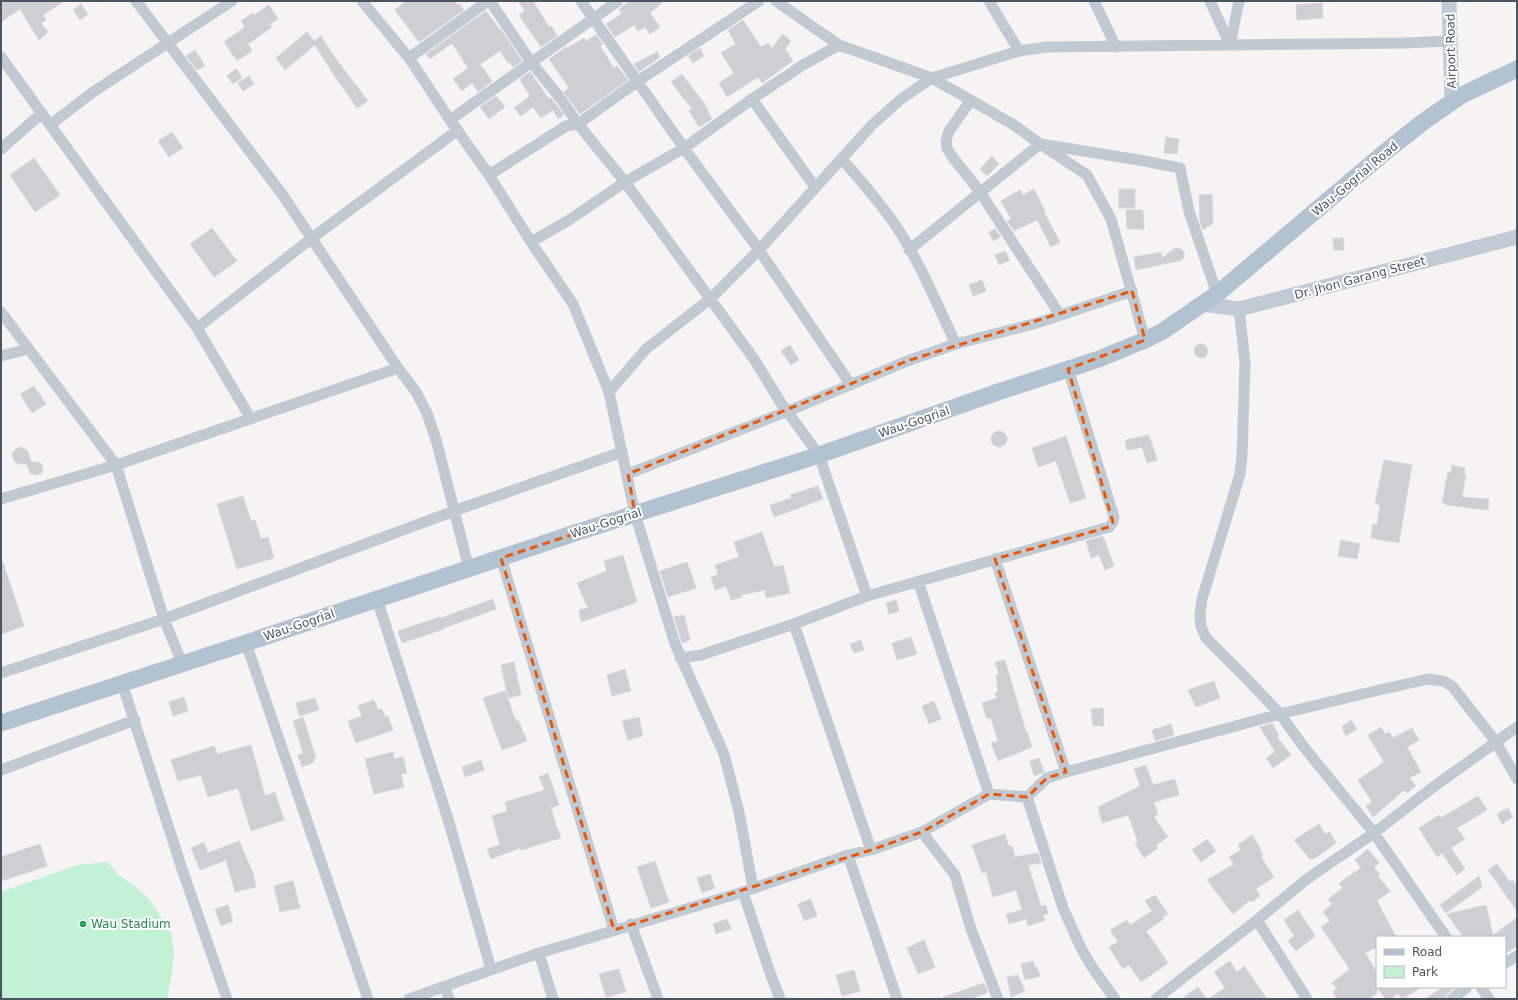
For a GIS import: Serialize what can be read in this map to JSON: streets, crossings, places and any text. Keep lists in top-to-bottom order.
{
  "streets": {
    "main road": ["Wau-Gogrial Road", "Wau-Gogrial"],
    "street": ["Airport Road", "Dr. Jhon Garang Street"]
  },
  "crossings": [
    ["Airport Road", "Wau-Gogrial Road"],
    ["Wau-Gogrial Road", "Dr. Jhon Garang Street"],
    ["Wau-Gogrial Road", "Wau-Gogrial"],
    ["Dr. Jhon Garang Street", "Wau-Gogrial"]
  ],
  "places": ["Wau Stadium"],
  "legend": ["Road", "Park"]
}
